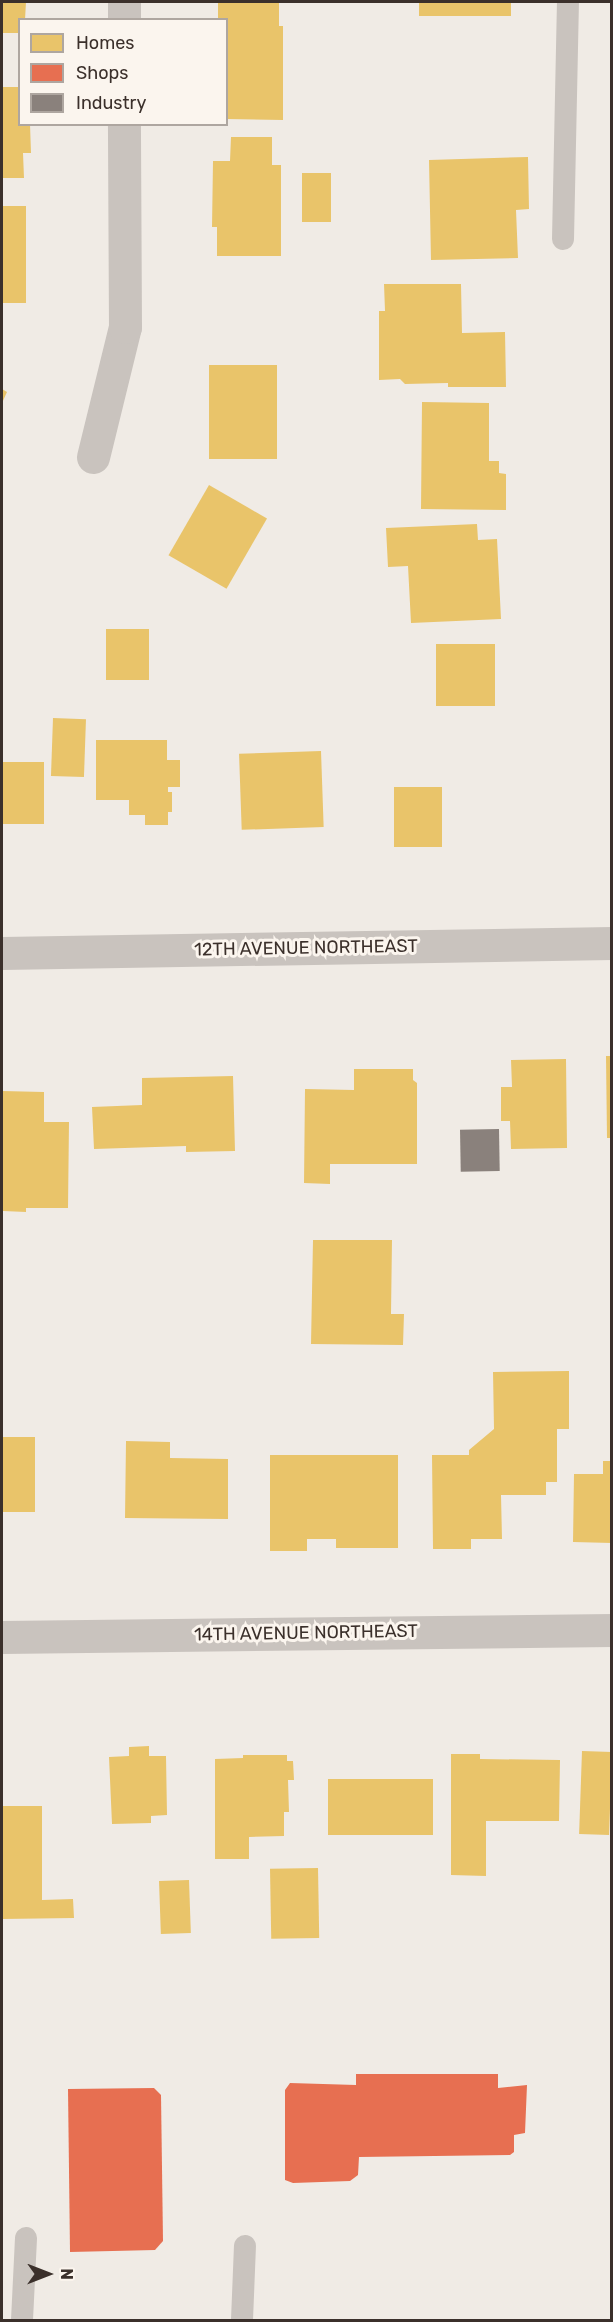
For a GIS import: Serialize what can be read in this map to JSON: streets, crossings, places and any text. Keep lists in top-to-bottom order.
{
  "streets": {
    "street": ["12TH AVENUE NORTHEAST", "14TH AVENUE NORTHEAST"]
  },
  "legend": ["Homes", "Shops", "Industry"],
  "north": "right"
}
